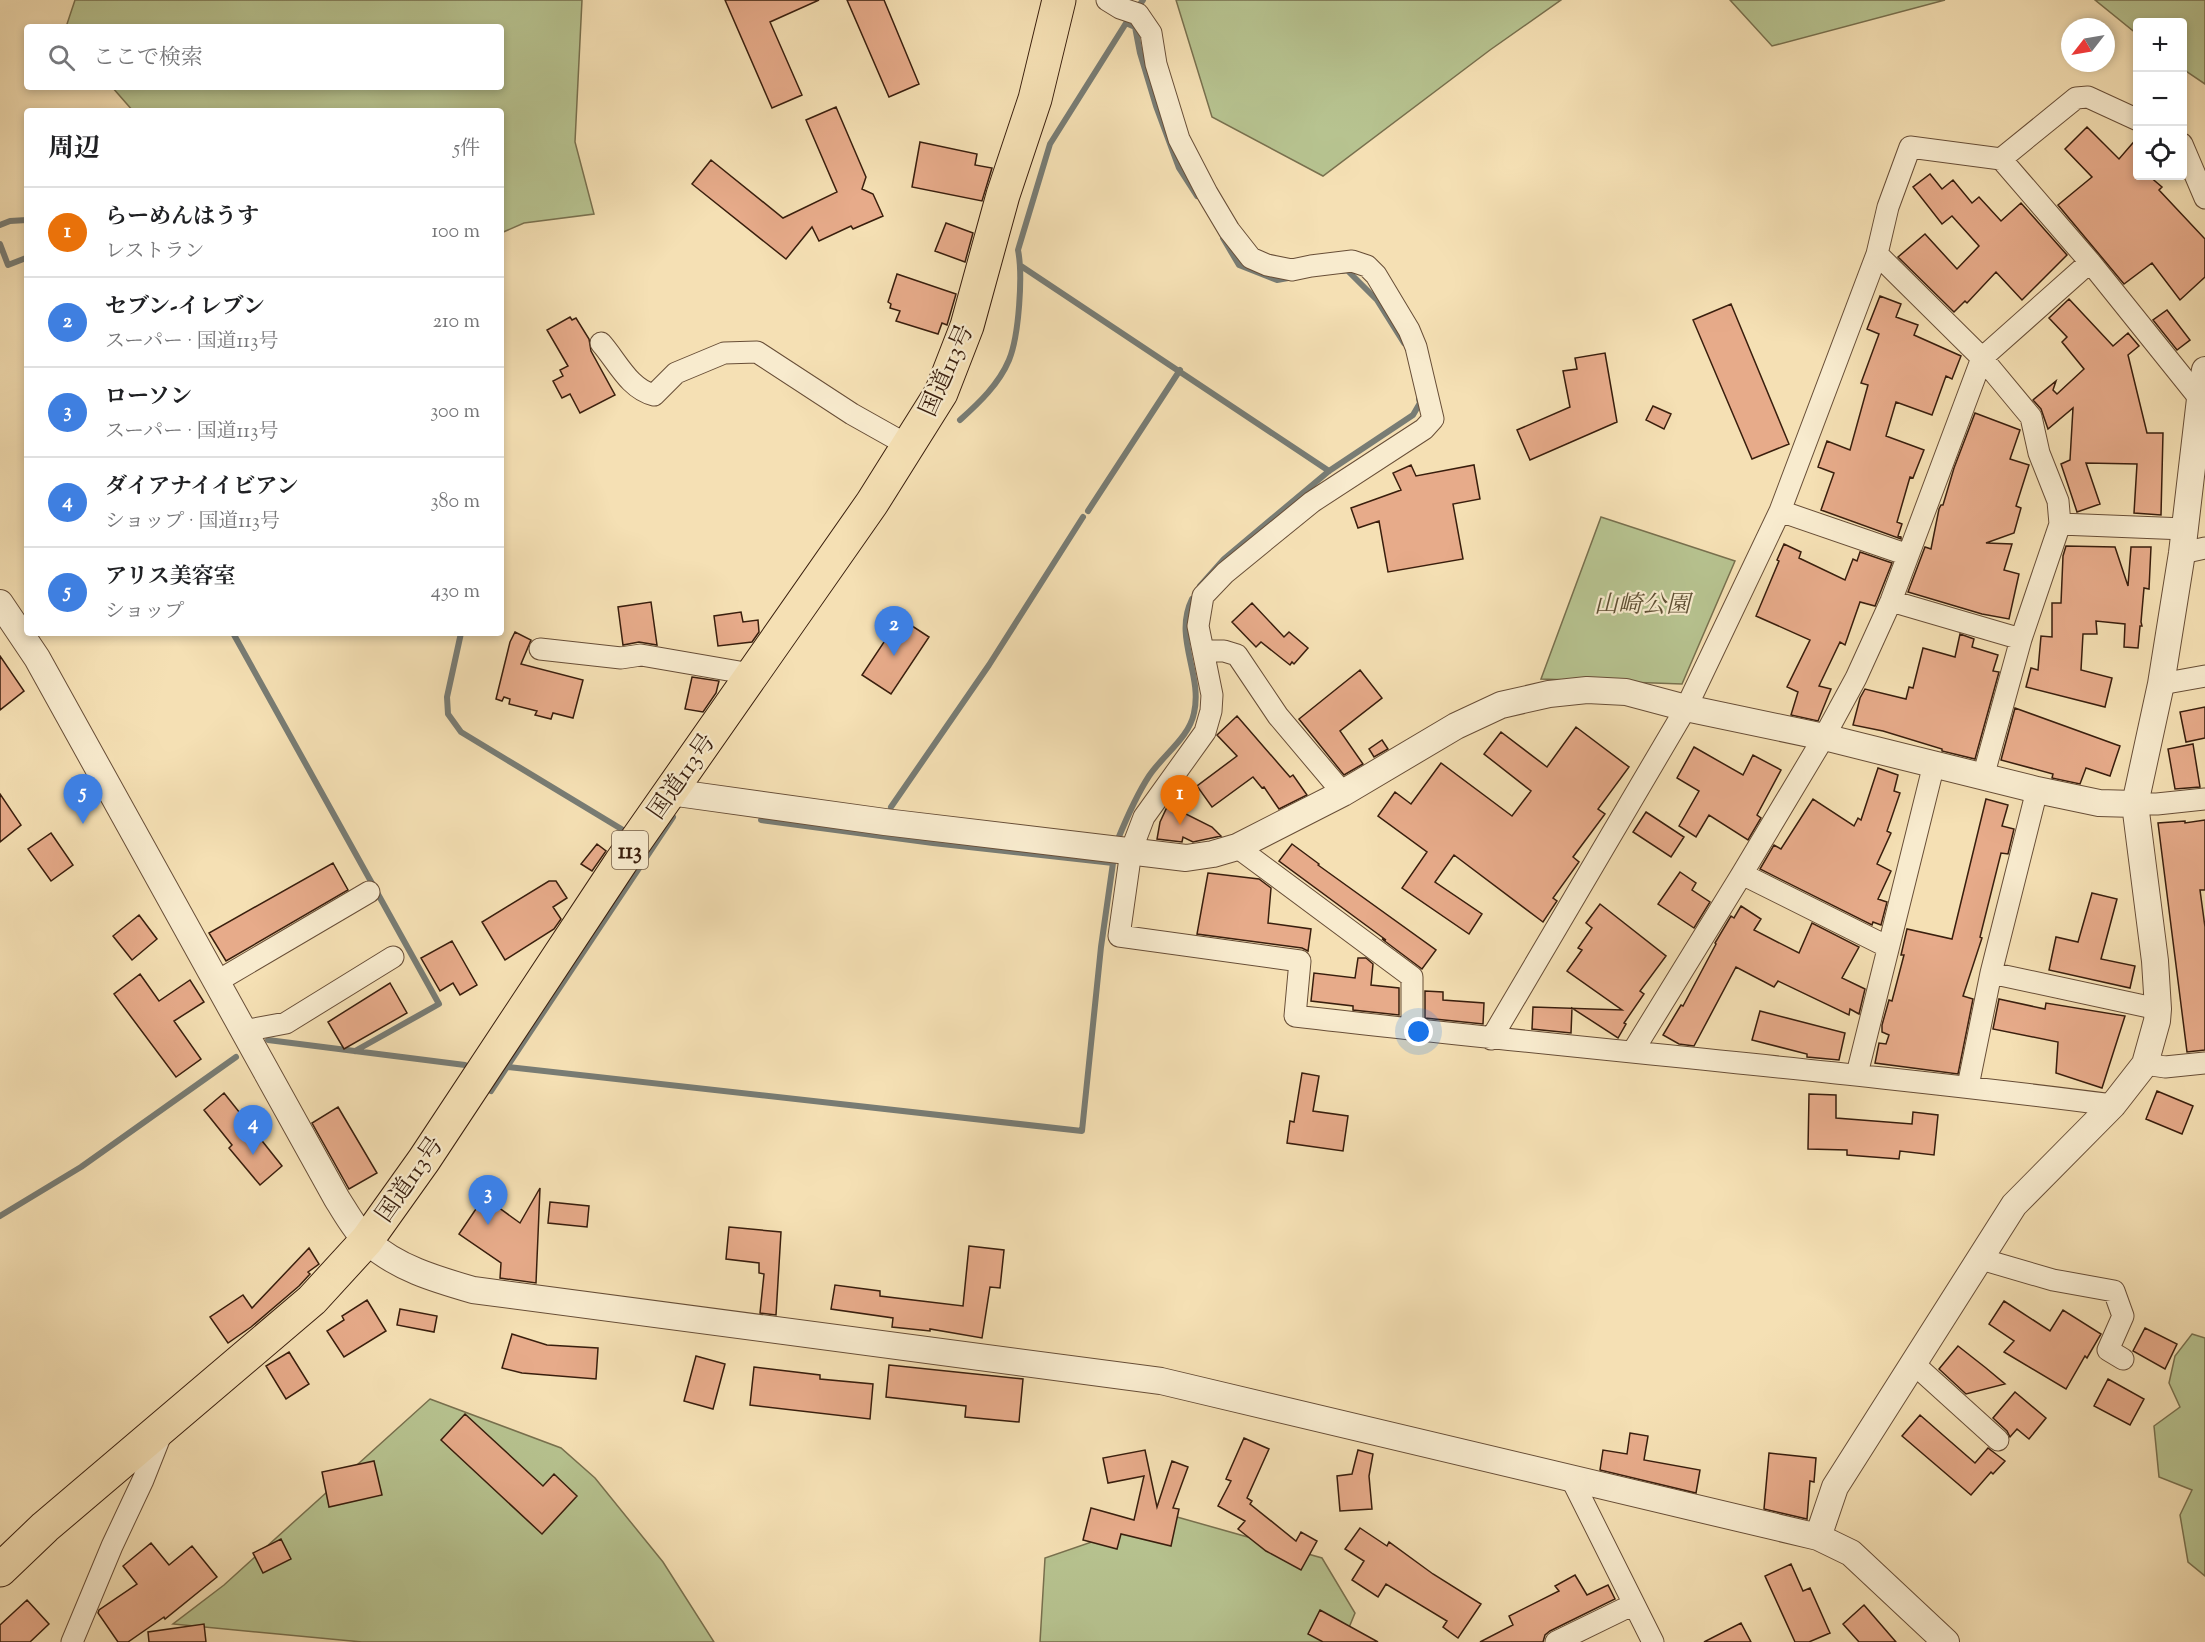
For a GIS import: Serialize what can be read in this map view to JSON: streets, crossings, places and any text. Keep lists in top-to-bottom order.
{
  "streets": {
    "highway": ["国道113号", "113"]
  },
  "parks": ["山崎公園"],
  "north": "bottom left",
  "page": {
    "map_buttons": ["+", "−"],
    "search": "ここで検索",
    "heading": ["周辺", "5件"],
    "list": [
      {
        "mark": "1",
        "name": "らーめんはうす",
        "note": "レストラン",
        "value": "100 m"
      },
      {
        "mark": "2",
        "name": "セブン-イレブン",
        "note": "スーパー · 国道113号",
        "value": "210 m"
      },
      {
        "mark": "3",
        "name": "ローソン",
        "note": "スーパー · 国道113号",
        "value": "300 m"
      },
      {
        "mark": "4",
        "name": "ダイアナイイビアン",
        "note": "ショップ · 国道113号",
        "value": "380 m"
      },
      {
        "mark": "5",
        "name": "アリス美容室",
        "note": "ショップ",
        "value": "430 m"
      }
    ],
    "pins": [
      "2",
      "5",
      "1",
      "4",
      "3"
    ]
  }
}
